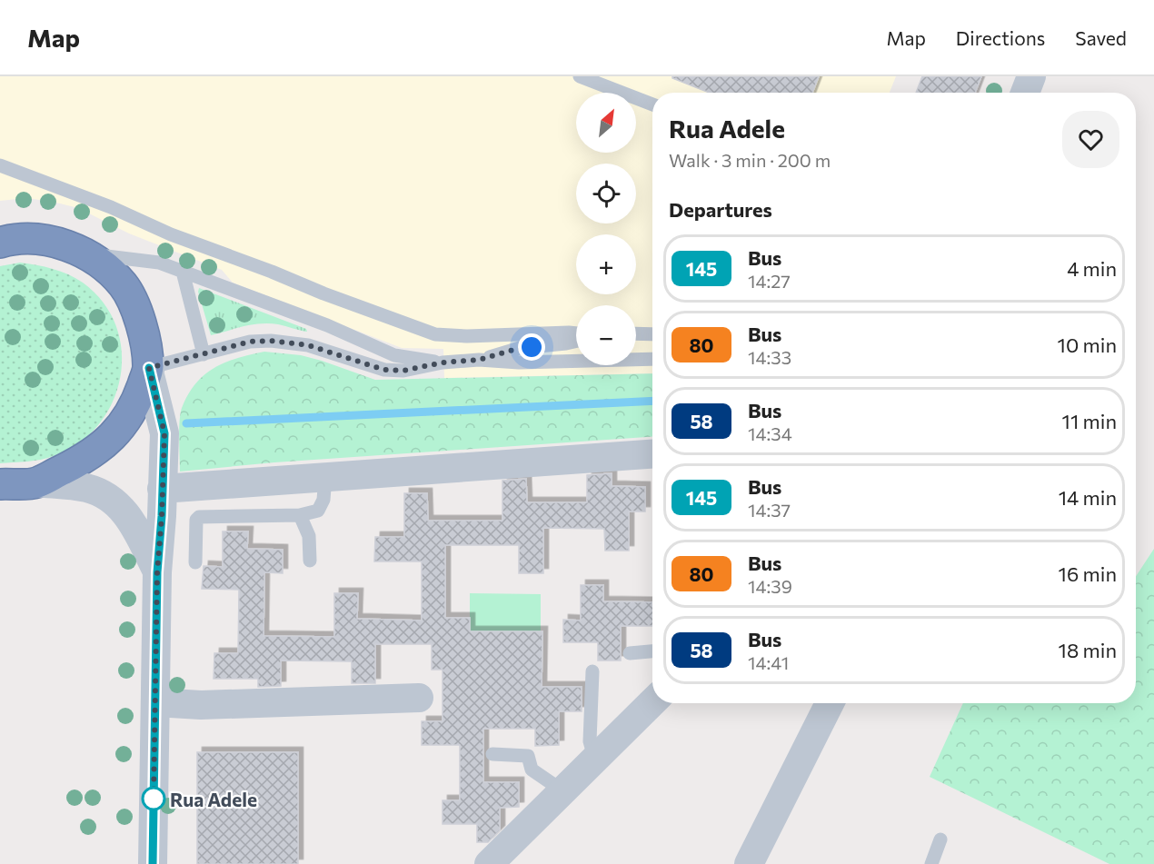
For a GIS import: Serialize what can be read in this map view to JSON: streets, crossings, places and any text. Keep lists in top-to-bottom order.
{
  "places": ["Rua Adele"],
  "lines": ["bus line 145"],
  "north": "top right",
  "page": {
    "header": "Map",
    "nav": ["Map", "Directions", "Saved"],
    "map_buttons": ["+", "−"],
    "heading": [
      ["Rua Adele", "Walk · 3 min · 200 m"],
      "Departures"
    ],
    "list": [
      {
        "mark": "145",
        "name": "Bus",
        "note": "14:27",
        "value": "4 min"
      },
      {
        "mark": "80",
        "name": "Bus",
        "note": "14:33",
        "value": "10 min"
      },
      {
        "mark": "58",
        "name": "Bus",
        "note": "14:34",
        "value": "11 min"
      },
      {
        "mark": "145",
        "name": "Bus",
        "note": "14:37",
        "value": "14 min"
      },
      {
        "mark": "80",
        "name": "Bus",
        "note": "14:39",
        "value": "16 min"
      },
      {
        "mark": "58",
        "name": "Bus",
        "note": "14:41",
        "value": "18 min"
      }
    ]
  }
}
